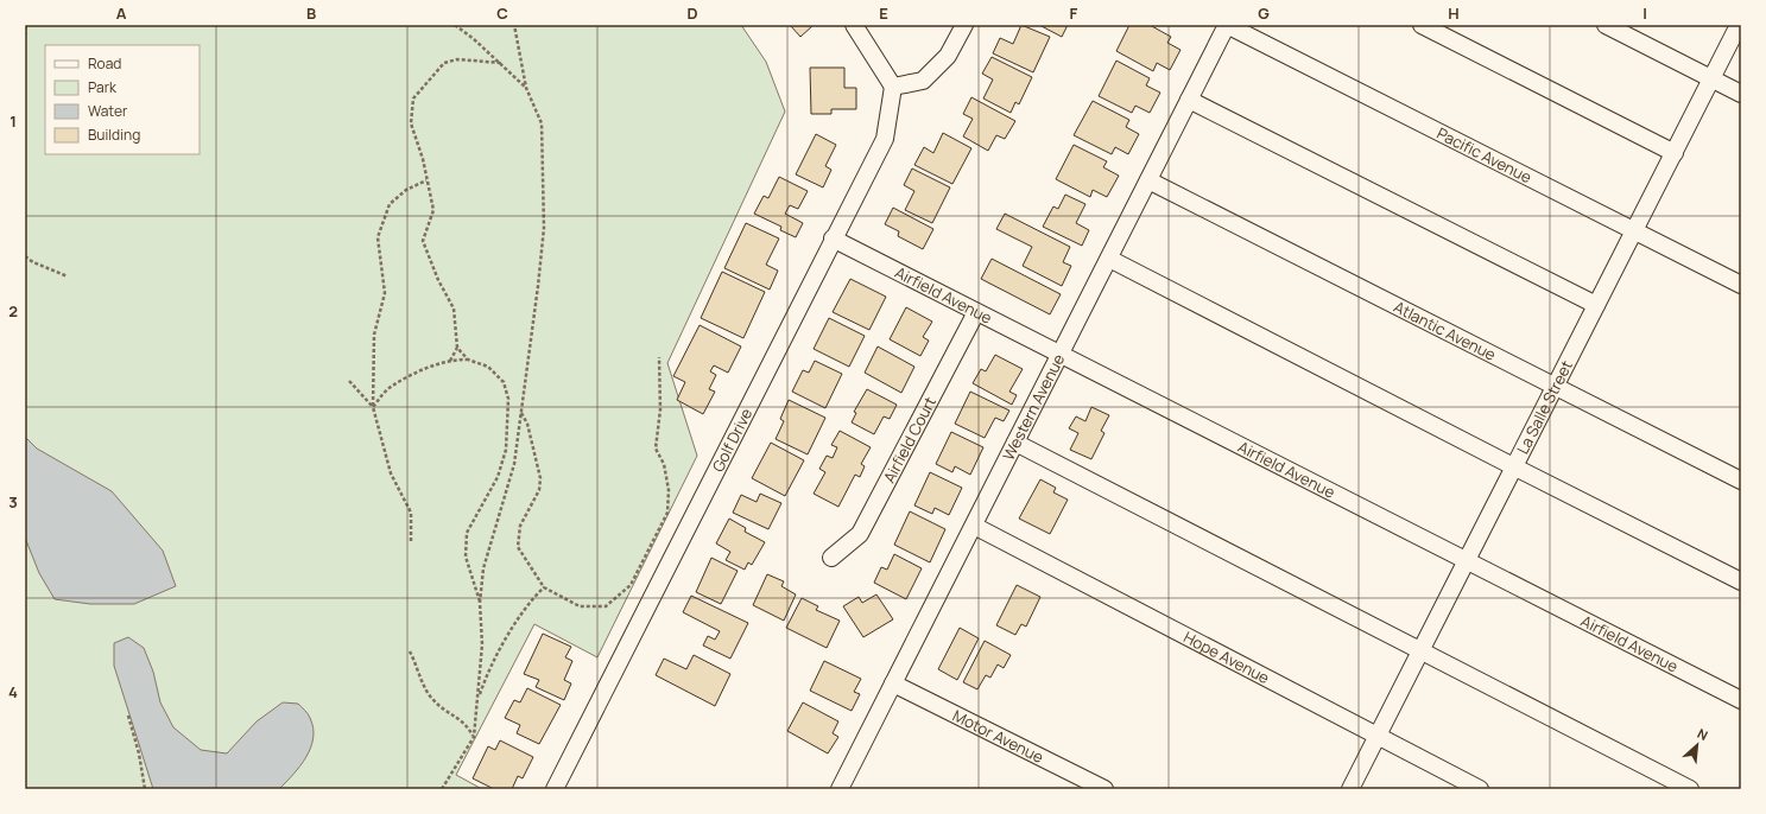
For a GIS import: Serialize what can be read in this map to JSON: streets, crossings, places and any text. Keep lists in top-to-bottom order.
{
  "streets": {
    "street": [
      "Pacific Avenue",
      "Airfield Avenue",
      "Atlantic Avenue",
      "Western Avenue",
      "La Salle Street",
      "Airfield Court",
      "Golf Drive",
      "Hope Avenue",
      "Motor Avenue"
    ]
  },
  "crossings": [
    ["Pacific Avenue", "Western Avenue"],
    ["Pacific Avenue", "La Salle Street"],
    ["Airfield Avenue", "Western Avenue"],
    ["Airfield Avenue", "La Salle Street"],
    ["Airfield Avenue", "Airfield Court"],
    ["Airfield Avenue", "Golf Drive"],
    ["Atlantic Avenue", "Western Avenue"],
    ["Atlantic Avenue", "La Salle Street"],
    ["Western Avenue", "Hope Avenue"],
    ["Western Avenue", "Motor Avenue"],
    ["La Salle Street", "Hope Avenue"]
  ],
  "legend": [
    "Road",
    "Park",
    "Water",
    "Building"
  ],
  "north": "top right",
  "grid": {
    "columns": [
      "A",
      "B",
      "C",
      "D",
      "E",
      "F",
      "G",
      "H",
      "I"
    ],
    "rows": [
      "1",
      "2",
      "3",
      "4"
    ]
  }
}
